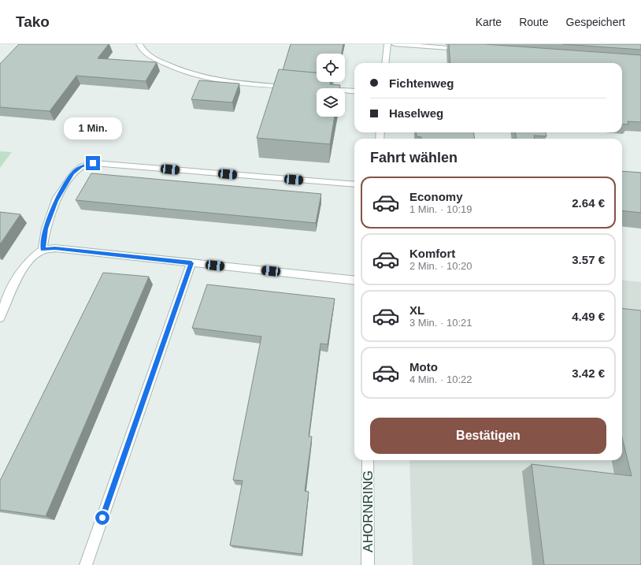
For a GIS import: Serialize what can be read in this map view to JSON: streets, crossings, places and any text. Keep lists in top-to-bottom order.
{
  "streets": {
    "street": ["AHORNRING"]
  },
  "page": {
    "header": "Tako",
    "nav": ["Karte", "Route", "Gespeichert"],
    "banner": ["Fichtenweg", "Haselweg"],
    "bubble": "1 Min.",
    "heading": "Fahrt wählen",
    "list": [
      {
        "name": "Economy",
        "note": "1 Min. · 10:19",
        "value": "2.64 €"
      },
      {
        "name": "Komfort",
        "note": "2 Min. · 10:20",
        "value": "3.57 €"
      },
      {
        "name": "XL",
        "note": "3 Min. · 10:21",
        "value": "4.49 €"
      },
      {
        "name": "Moto",
        "note": "4 Min. · 10:22",
        "value": "3.42 €"
      }
    ],
    "buttons": "Bestätigen"
  }
}
